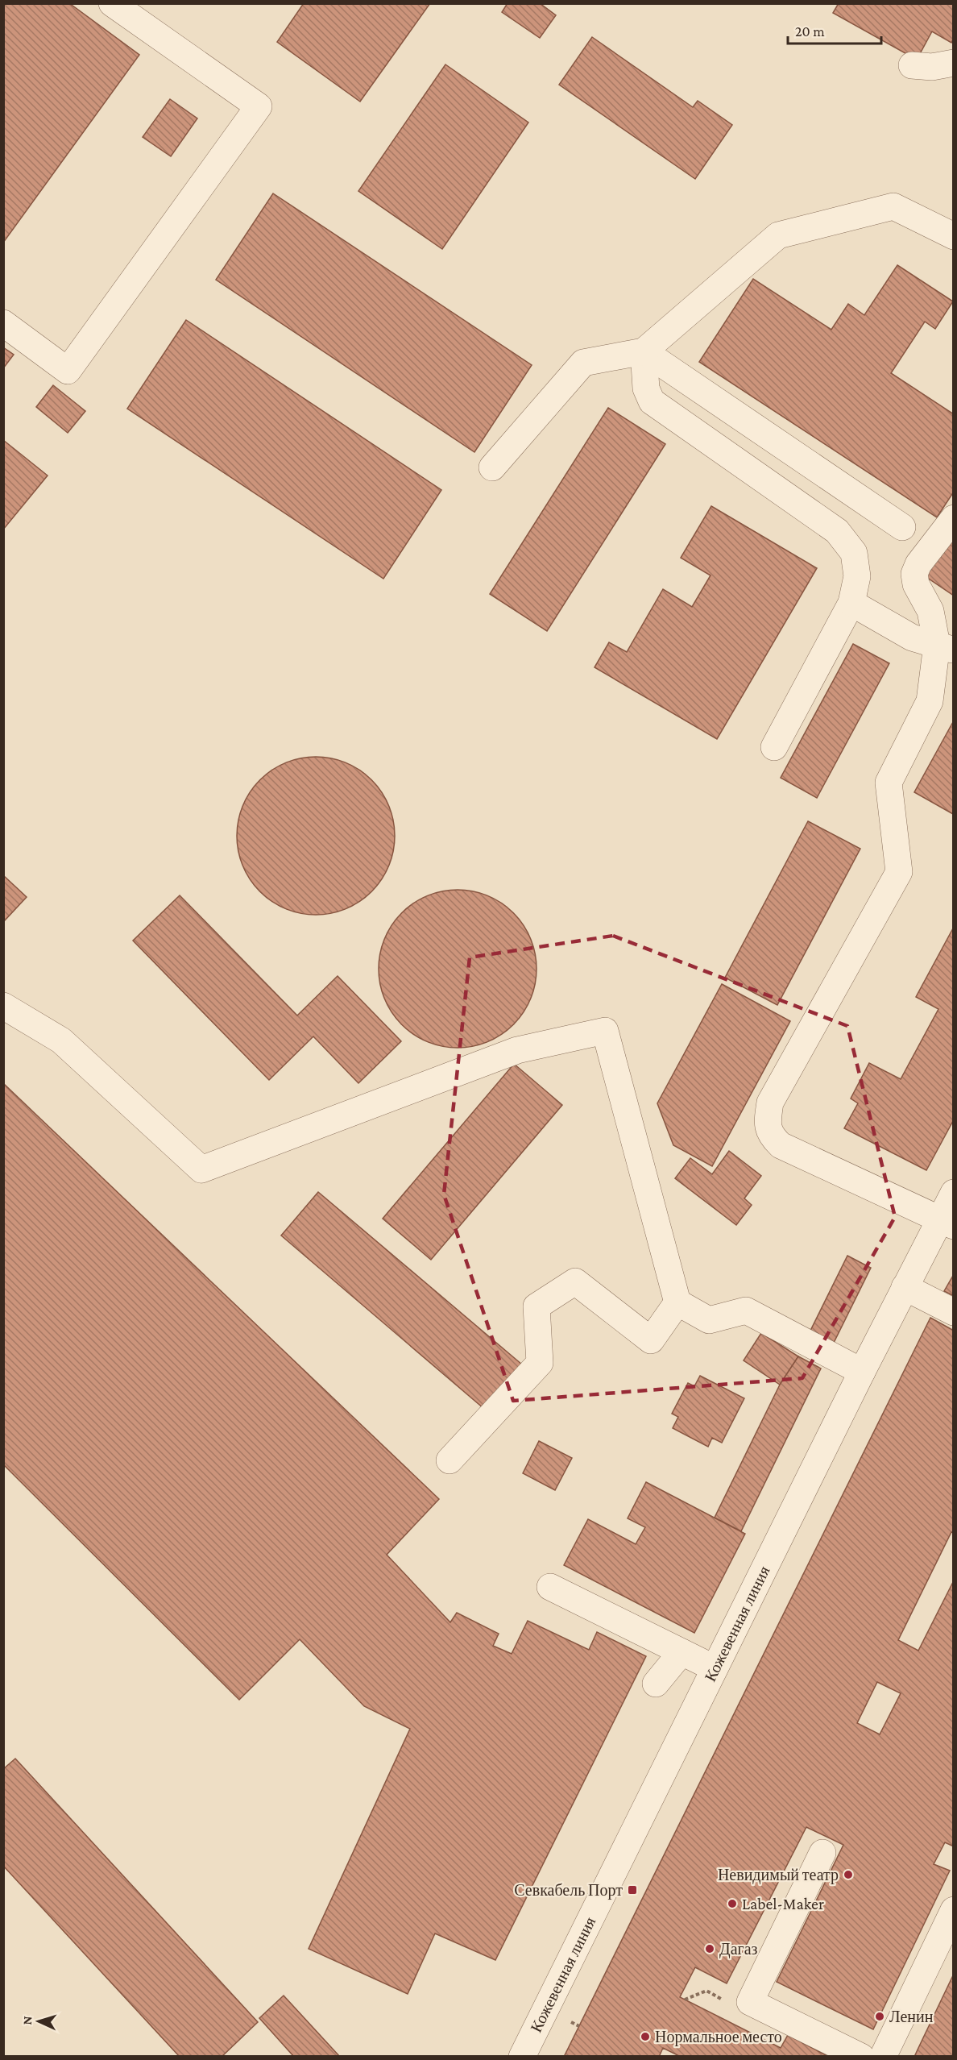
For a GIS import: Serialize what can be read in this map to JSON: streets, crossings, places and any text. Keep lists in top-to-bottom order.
{
  "streets": {
    "street": ["Кожевенная линия"]
  },
  "places": {
    "other": [
      "Невидимый театр",
      "Label-Maker",
      "Дагаз",
      "Ленин",
      "Нормальное место"
    ],
    "transit": ["Севкабель Порт"]
  },
  "scale_bar": "20 m",
  "north": "left"
}
